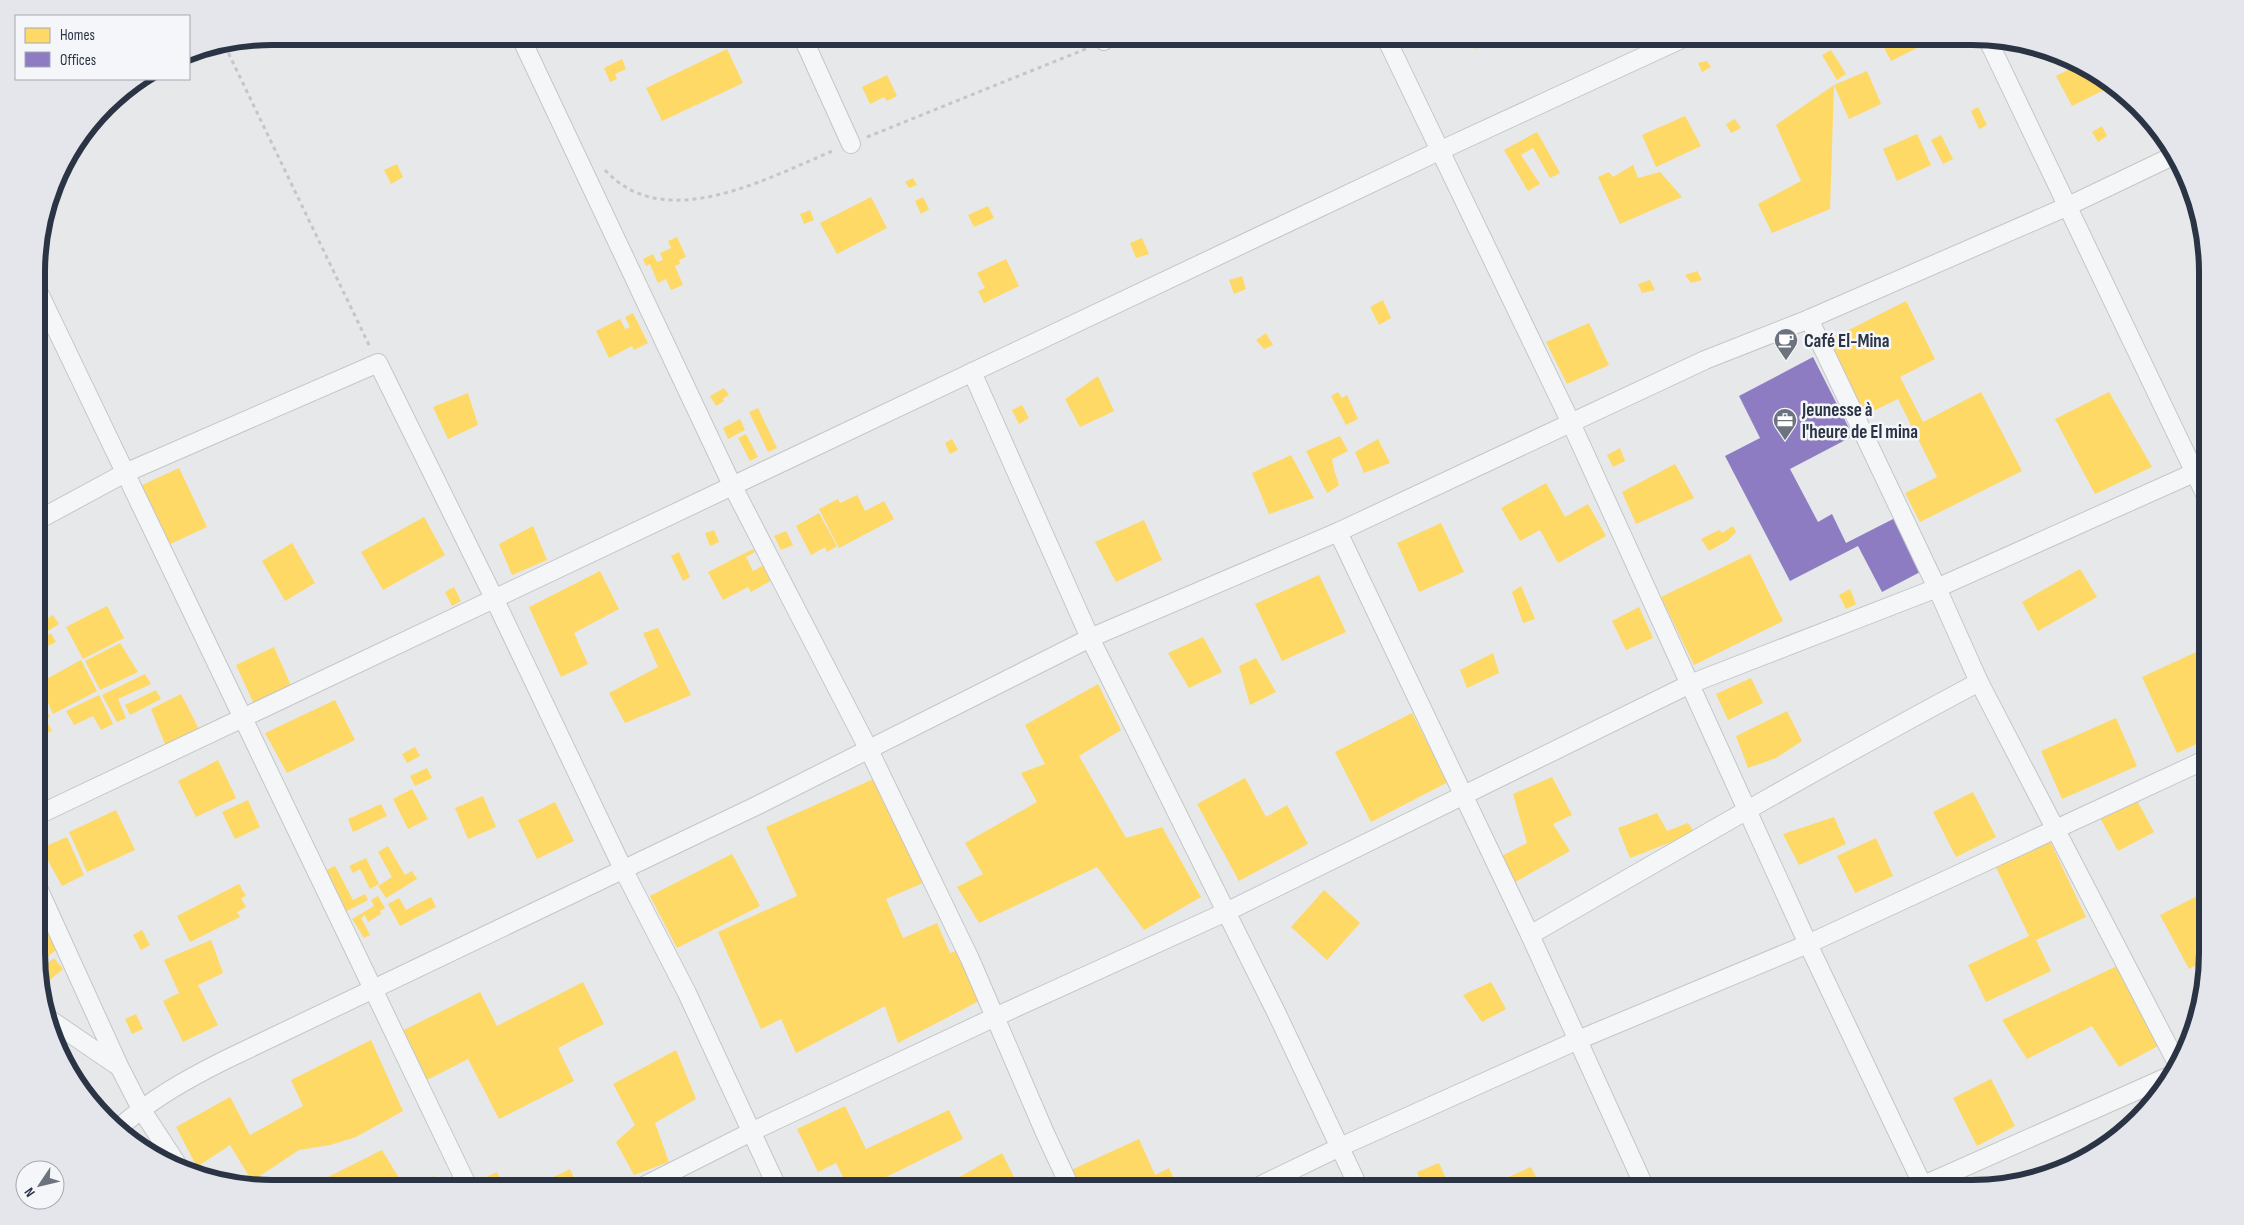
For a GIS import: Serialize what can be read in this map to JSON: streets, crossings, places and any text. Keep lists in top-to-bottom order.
{
  "places": {
    "cafe": ["Café El-Mina"],
    "office": ["Jeunesse à l'heure de El mina"]
  },
  "legend": ["Homes", "Offices"],
  "north": "bottom left"
}
